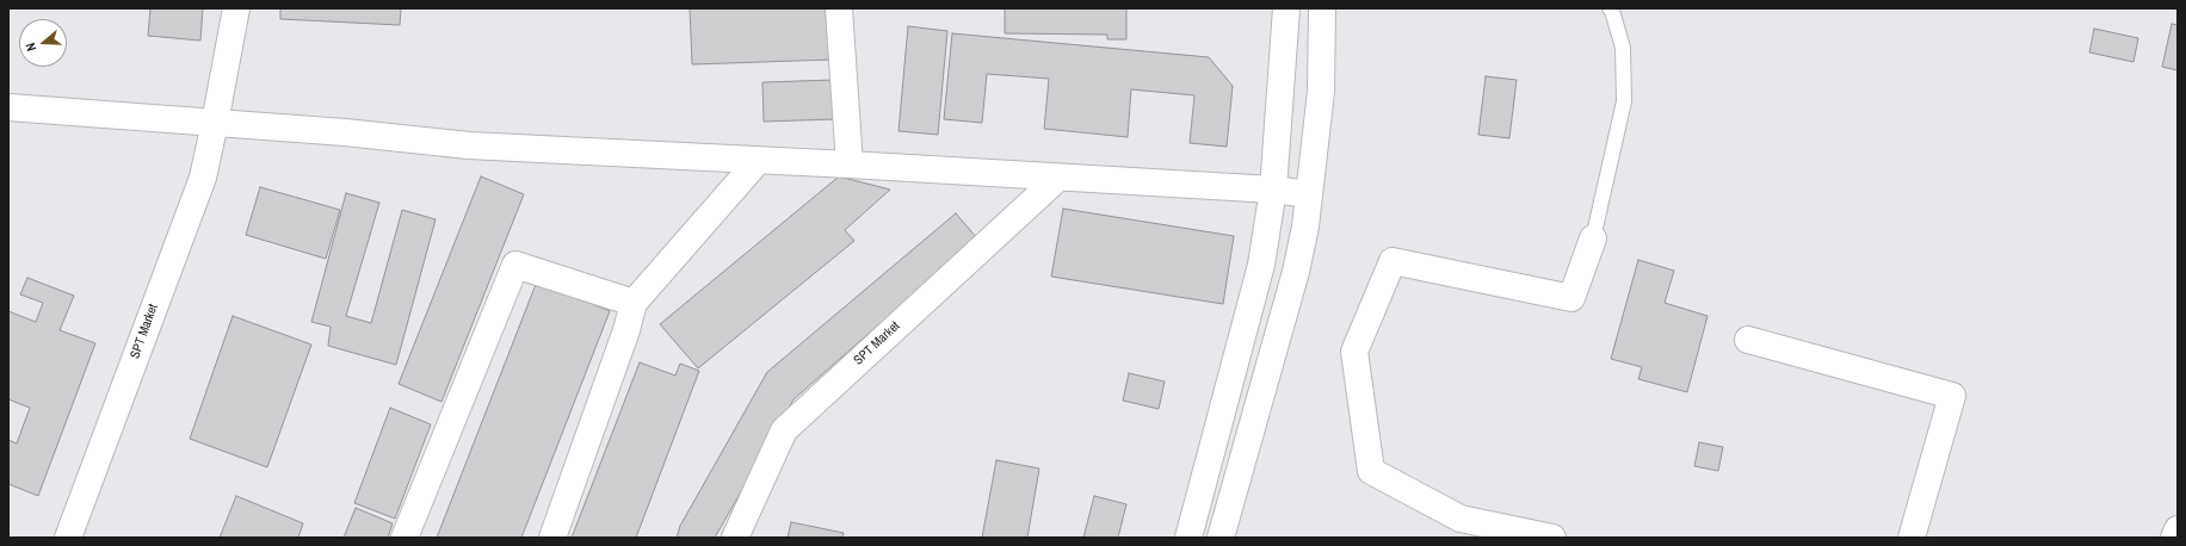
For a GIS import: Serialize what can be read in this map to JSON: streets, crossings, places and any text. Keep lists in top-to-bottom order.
{
  "streets": {
    "street": ["SPT Market"]
  },
  "north": "left"
}
